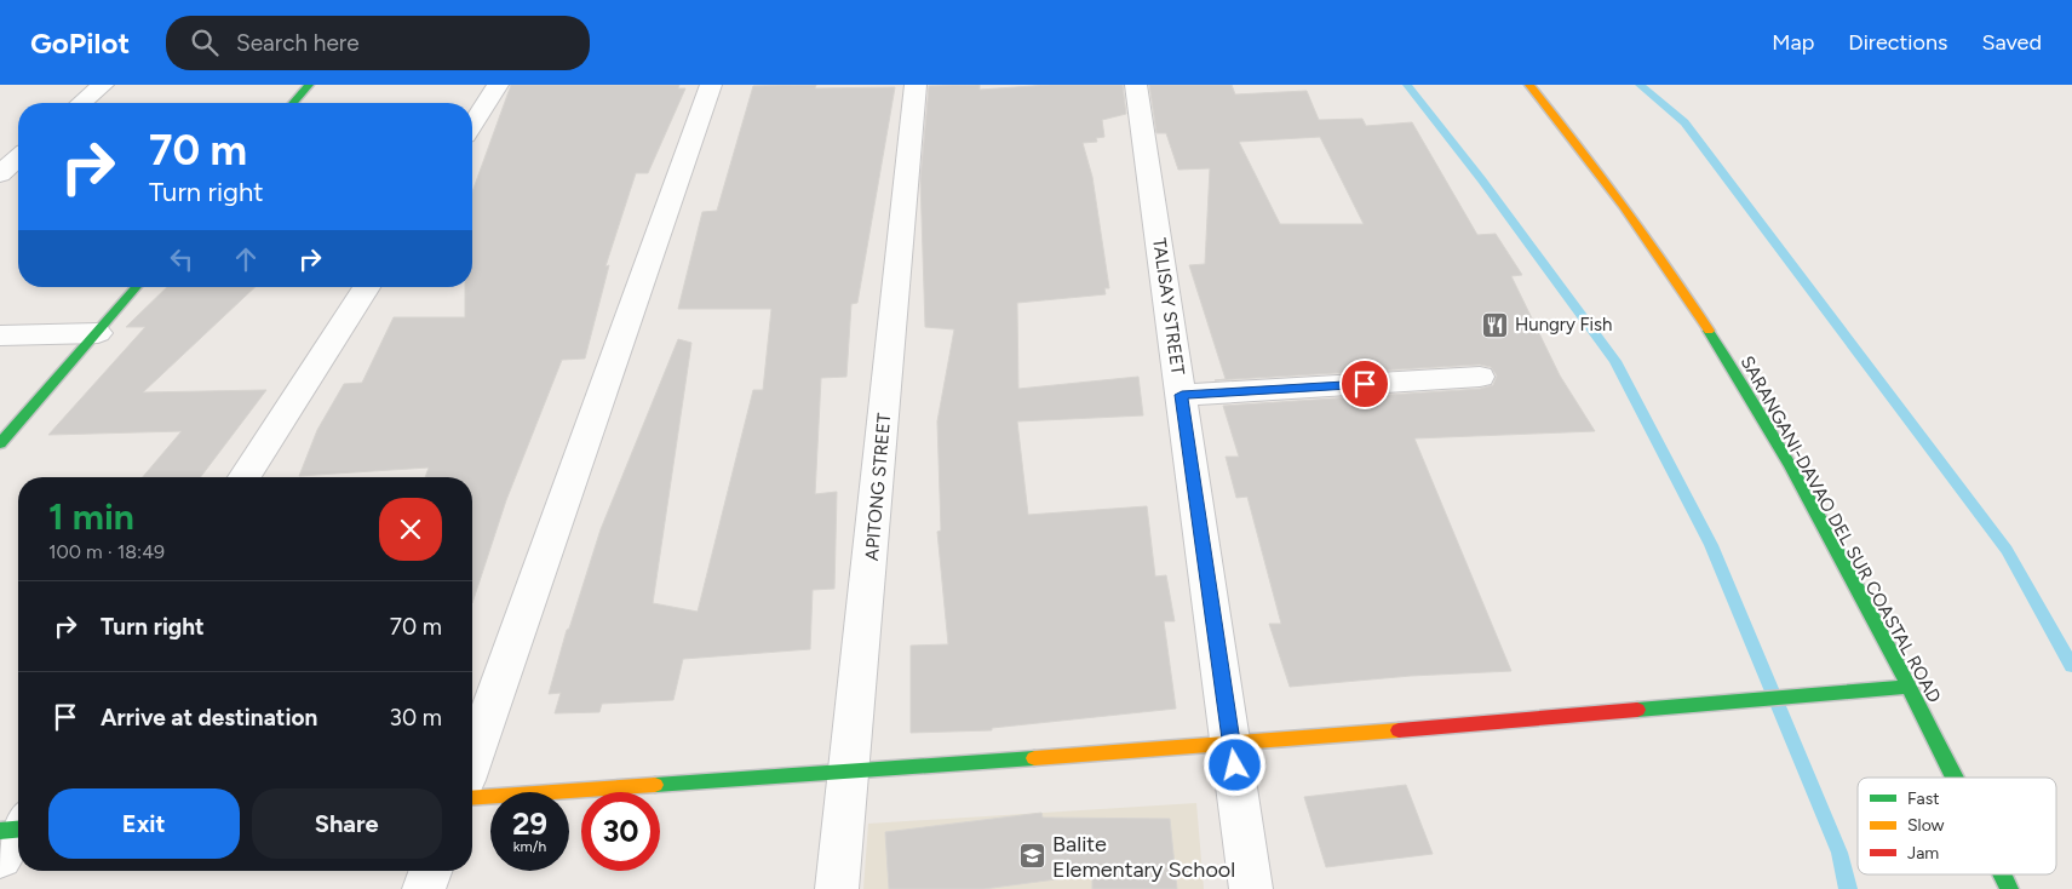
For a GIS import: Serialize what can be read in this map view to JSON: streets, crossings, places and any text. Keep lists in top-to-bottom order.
{
  "streets": {
    "street": ["TALISAY STREET", "APITONG STREET", "SARANGANI-DAVAO DEL SUR COASTAL ROAD"]
  },
  "places": {
    "restaurant": ["Hungry Fish"],
    "school or university": ["Balite Elementary School"]
  },
  "legend": ["Fast", "Slow", "Jam"],
  "page": {
    "header": "GoPilot",
    "search": "Search here",
    "nav": ["Map", "Directions", "Saved"],
    "turn": ["70 m", "Turn right"],
    "heading": ["1 min", "100 m · 18:49"],
    "list": [
      {
        "name": "Turn right",
        "value": "70 m"
      },
      {
        "name": "Arrive at destination",
        "value": "30 m"
      }
    ],
    "buttons": ["Exit", "Share"],
    "speed": "29 km/h",
    "limit": "30"
  }
}
